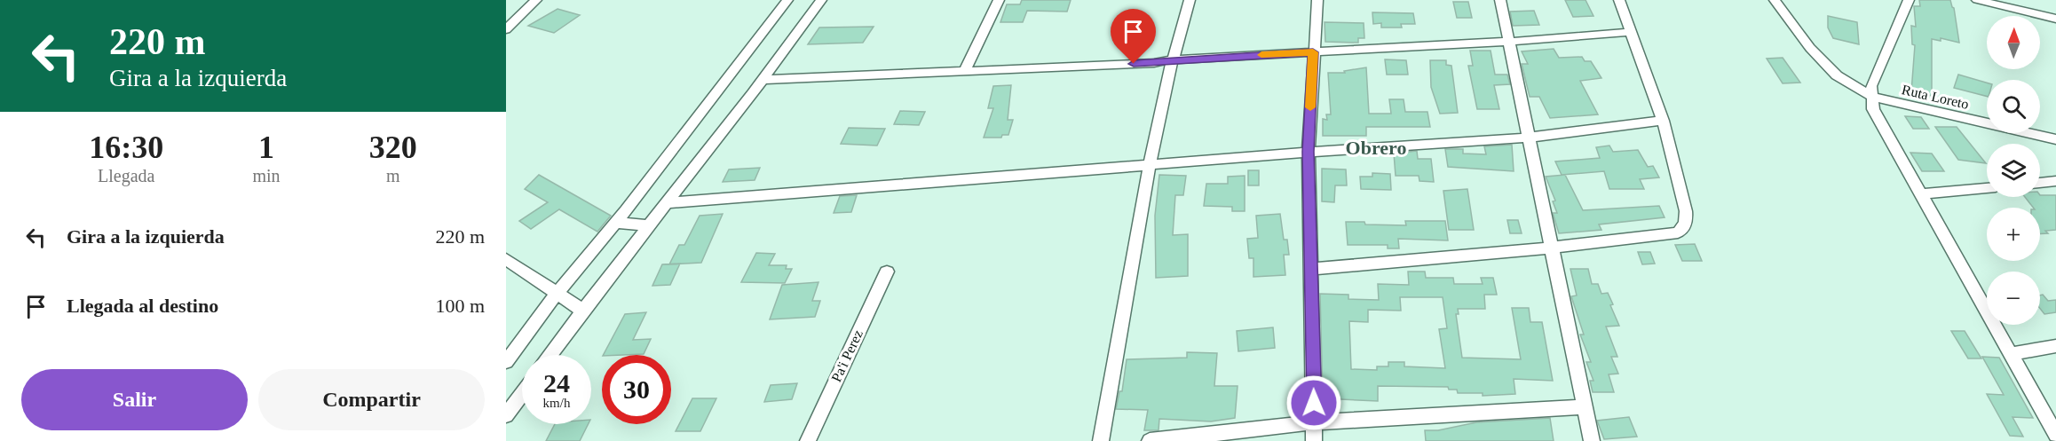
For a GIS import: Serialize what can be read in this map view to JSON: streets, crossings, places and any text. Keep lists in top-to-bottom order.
{
  "streets": {
    "street": ["Ruta Loreto", "Pa'i Perez"]
  },
  "districts": ["Obrero"],
  "north": "top",
  "page": {
    "turn": ["220 m", "Gira a la izquierda"],
    "map_buttons": ["+", "−"],
    "eta": [
      "16:30",
      "Llegada",
      "1",
      "min",
      "320",
      "m"
    ],
    "list": [
      {
        "name": "Gira a la izquierda",
        "value": "220 m"
      },
      {
        "name": "Llegada al destino",
        "value": "100 m"
      }
    ],
    "speed": "24 km/h",
    "limit": "30",
    "buttons": ["Salir", "Compartir"]
  }
}
